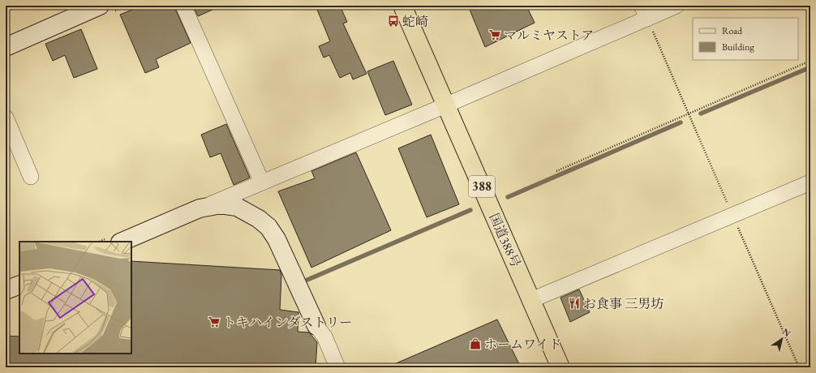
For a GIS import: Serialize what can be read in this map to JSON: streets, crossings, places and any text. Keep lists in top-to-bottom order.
{
  "streets": {
    "highway": ["388", "国道388号"]
  },
  "places": {
    "bus stop": ["蛇崎"],
    "supermarket": ["マルミヤストア", "トキハインダストリー"],
    "restaurant": ["お食事 三男坊"],
    "shop": ["ホームワイド"]
  },
  "legend": ["Road", "Building"],
  "north": "top right"
}
